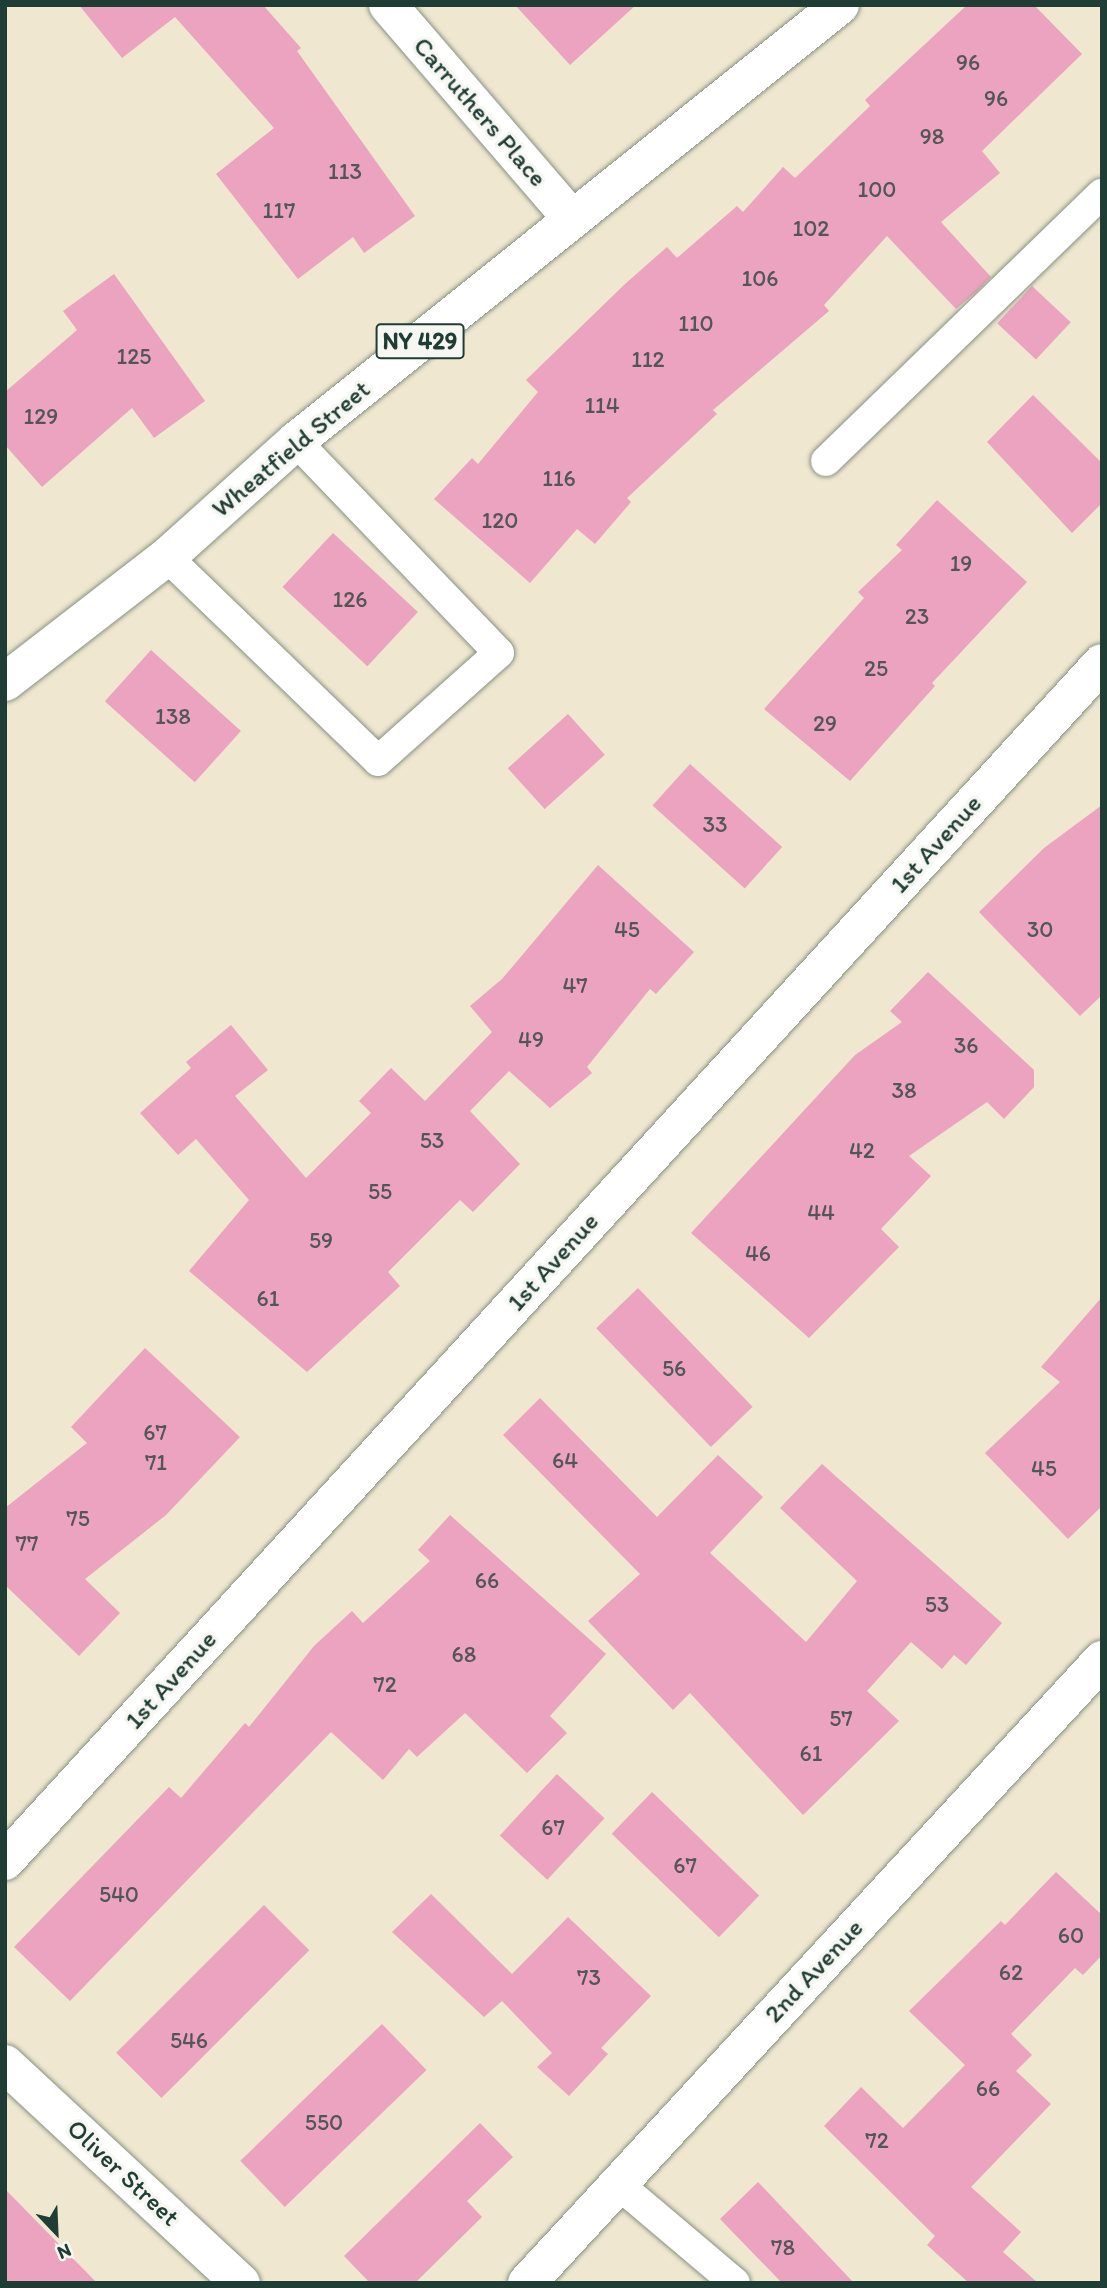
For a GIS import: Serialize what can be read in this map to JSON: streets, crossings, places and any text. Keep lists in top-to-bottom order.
{
  "streets": {
    "street": [
      "Carruthers Place",
      "NY 429",
      "Wheatfield Street",
      "1st Avenue",
      "2nd Avenue",
      "Oliver Street"
    ]
  },
  "crossings": [
    ["Carruthers Place", "Wheatfield Street"]
  ],
  "house_numbers": [
    "96",
    "96",
    "98",
    "113",
    "100",
    "117",
    "102",
    "106",
    "110",
    "125",
    "112",
    "114",
    "129",
    "116",
    "120",
    "19",
    "126",
    "23",
    "25",
    "138",
    "29",
    "33",
    "45",
    "30",
    "47",
    "49",
    "36",
    "38",
    "53",
    "42",
    "55",
    "44",
    "59",
    "46",
    "61",
    "56",
    "67",
    "64",
    "71",
    "45",
    "75",
    "77",
    "66",
    "53",
    "68",
    "72",
    "57",
    "61",
    "67",
    "67",
    "540",
    "60",
    "62",
    "73",
    "546",
    "66",
    "550",
    "72",
    "78"
  ],
  "north": "bottom right"
}
